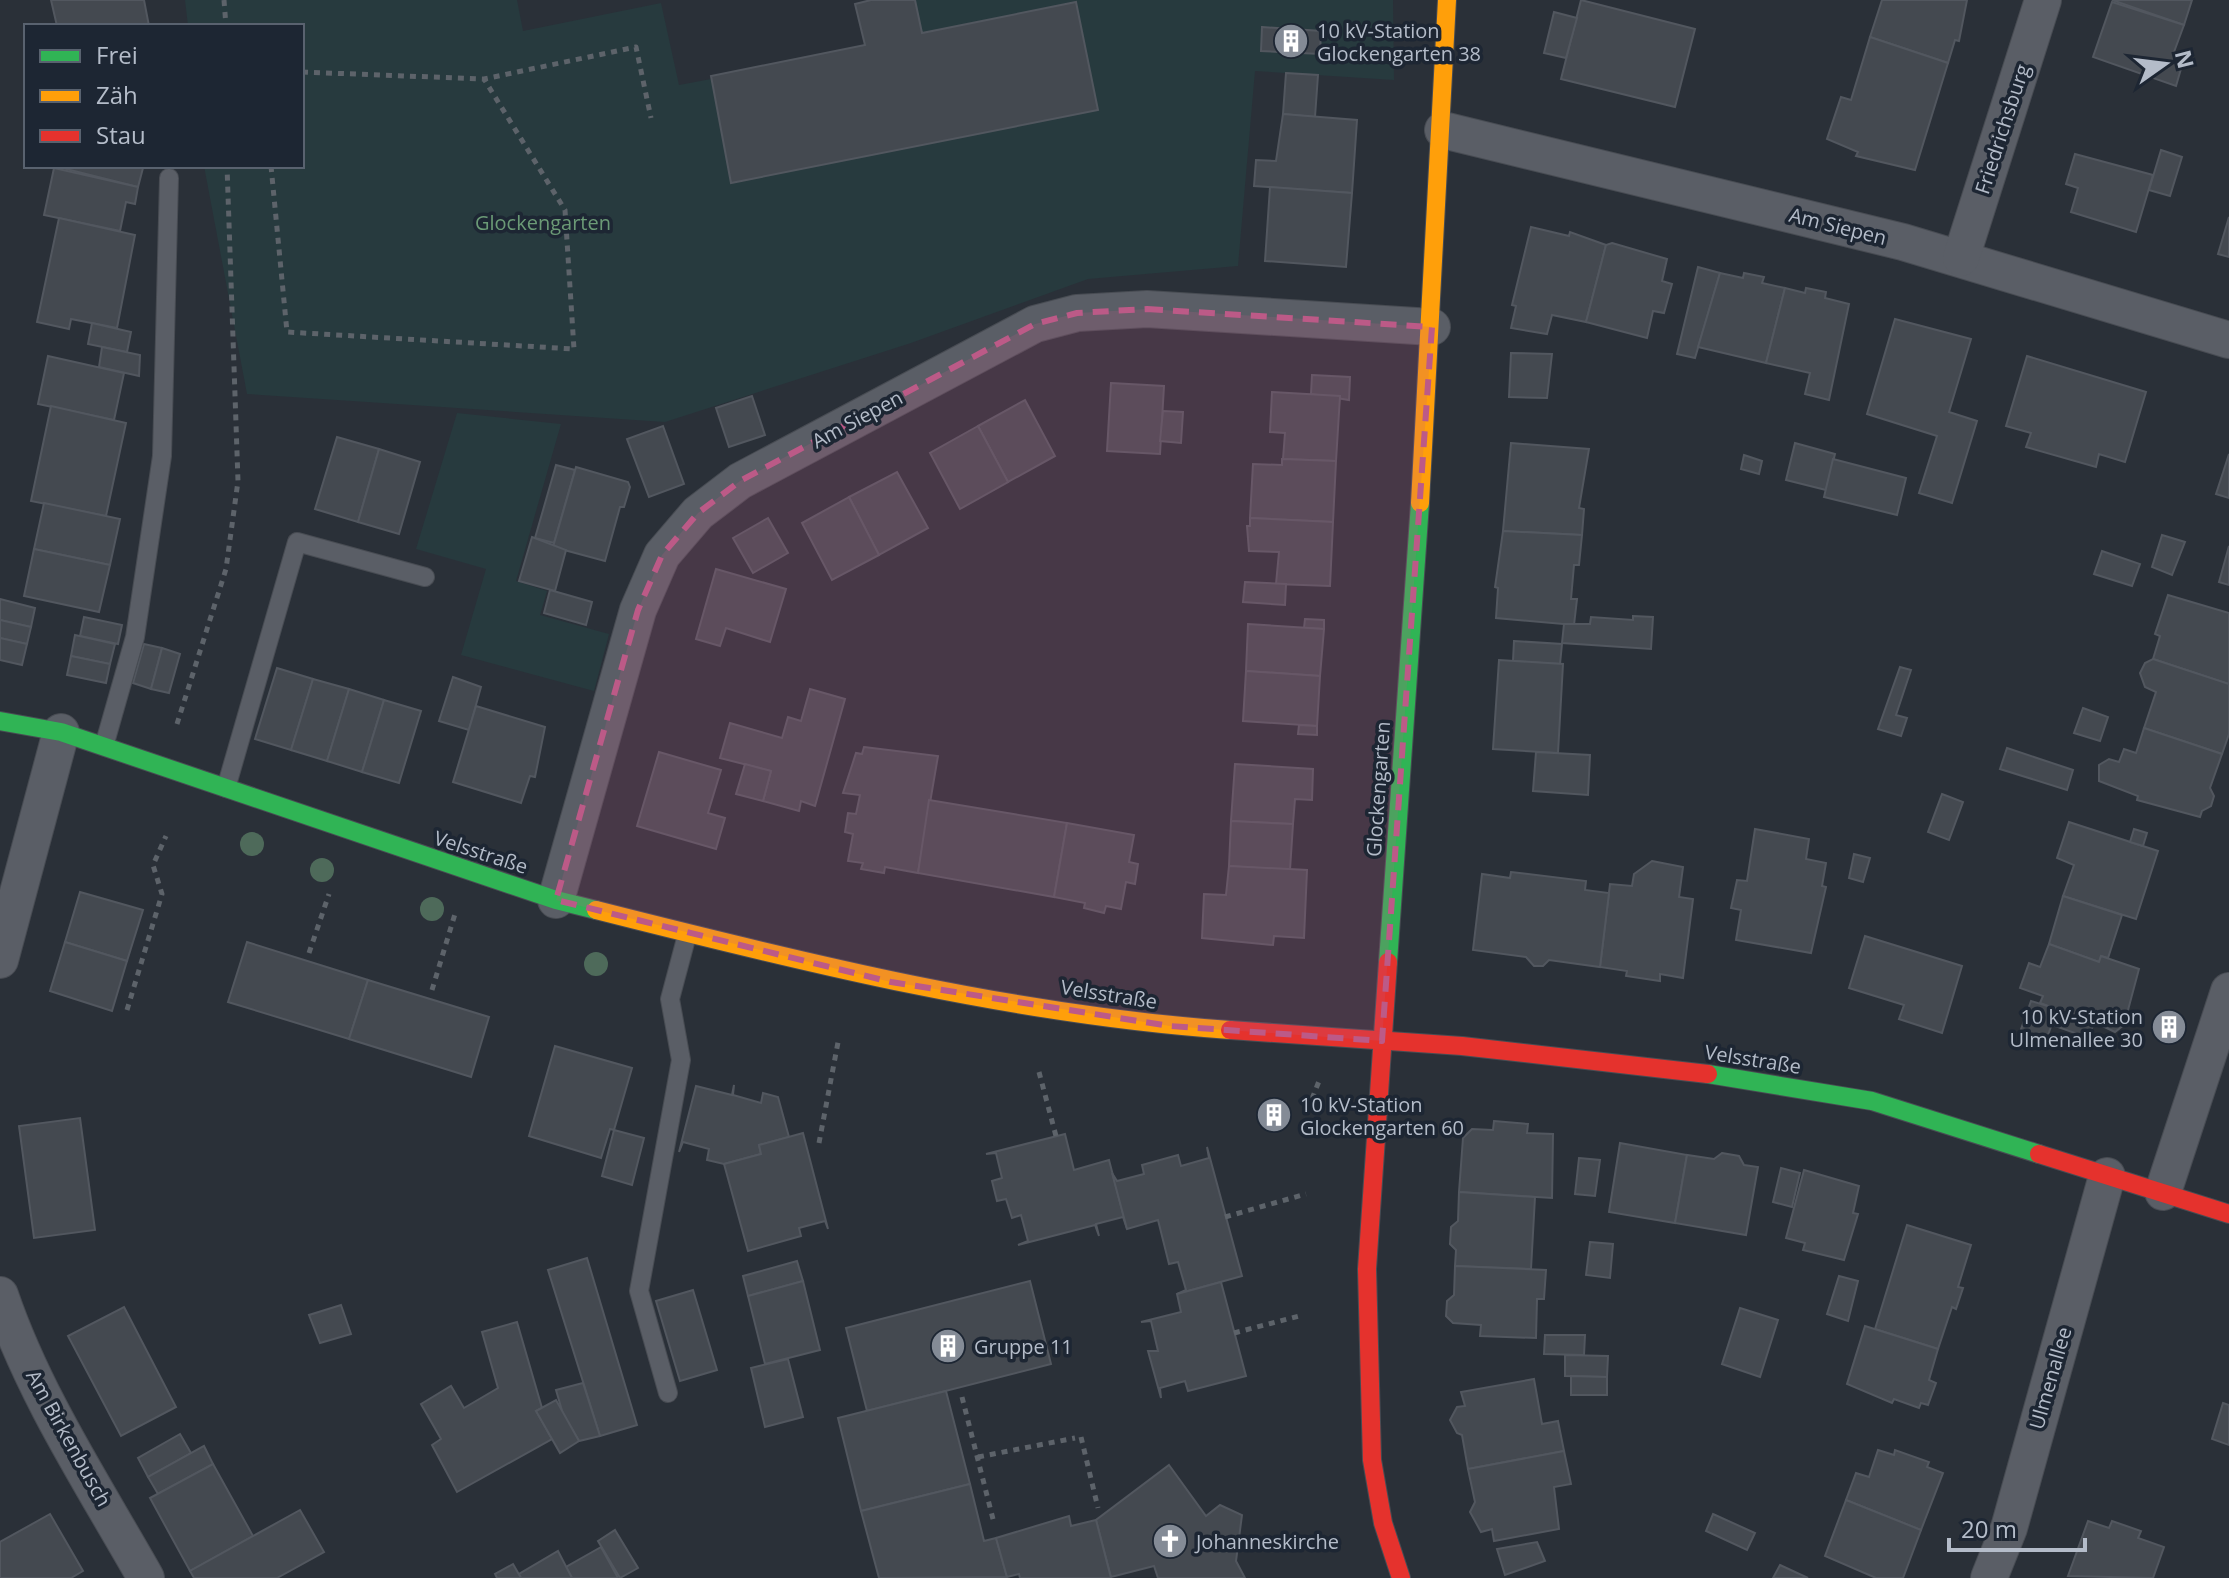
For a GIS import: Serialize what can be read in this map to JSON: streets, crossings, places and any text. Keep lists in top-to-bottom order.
{
  "streets": {
    "street": [
      "Friedrichsburg",
      "Am Siepen",
      "Glockengarten",
      "Velsstraße",
      "Ulmenallee",
      "Am Birkenbusch"
    ]
  },
  "crossings": [
    ["Friedrichsburg", "Am Siepen"],
    ["Am Siepen", "Glockengarten"],
    ["Am Siepen", "Velsstraße"],
    ["Glockengarten", "Velsstraße"],
    ["Velsstraße", "Ulmenallee"]
  ],
  "parks": ["Glockengarten"],
  "places": {
    "building": [
      "10 kV-Station Glockengarten 38",
      "10 kV-Station Ulmenallee 30",
      "10 kV-Station Glockengarten 60",
      "Gruppe 11"
    ],
    "church": ["Johanneskirche"]
  },
  "legend": ["Frei", "Zäh", "Stau"],
  "scale_bar": "20 m",
  "north": "right"
}
